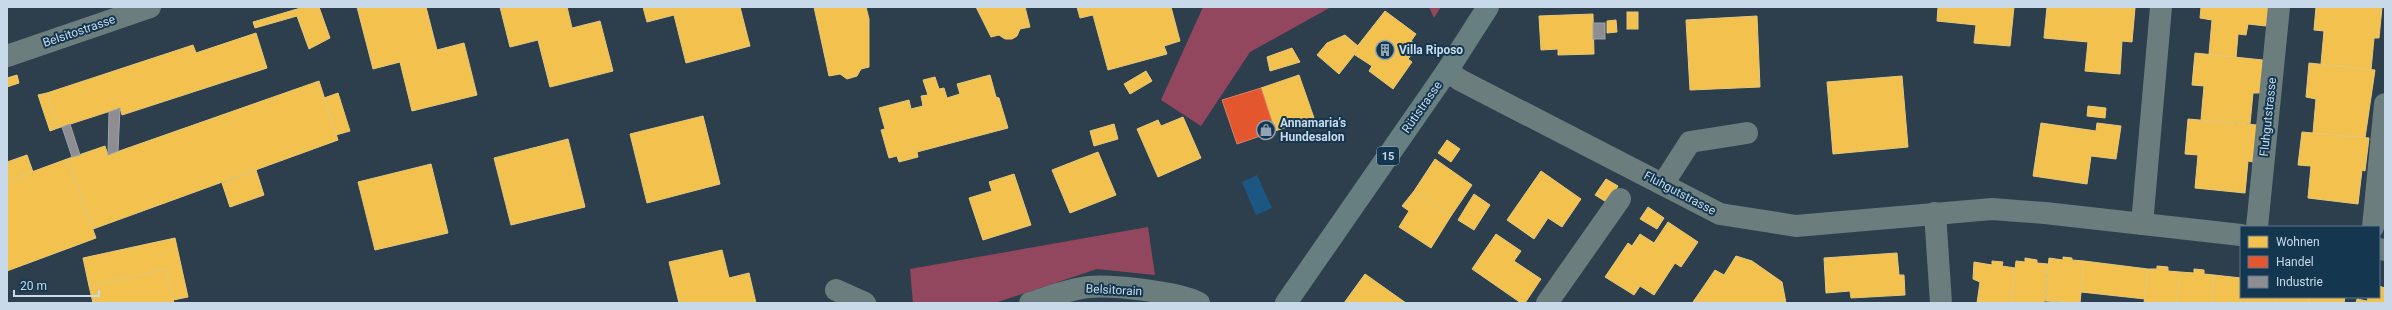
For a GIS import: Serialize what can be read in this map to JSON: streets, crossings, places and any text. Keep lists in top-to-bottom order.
{
  "streets": {
    "main road": ["Rütistrasse", "15"],
    "street": ["Belsitostrasse", "Fluhgutstrasse", "Belsitorain"]
  },
  "crossings": [
    ["Rütistrasse", "Fluhgutstrasse"]
  ],
  "places": {
    "building": ["Villa Riposo"],
    "shop": ["Annamaria’s Hundesalon"]
  },
  "legend": ["Wohnen", "Handel", "Industrie"],
  "scale_bar": "20 m"
}
